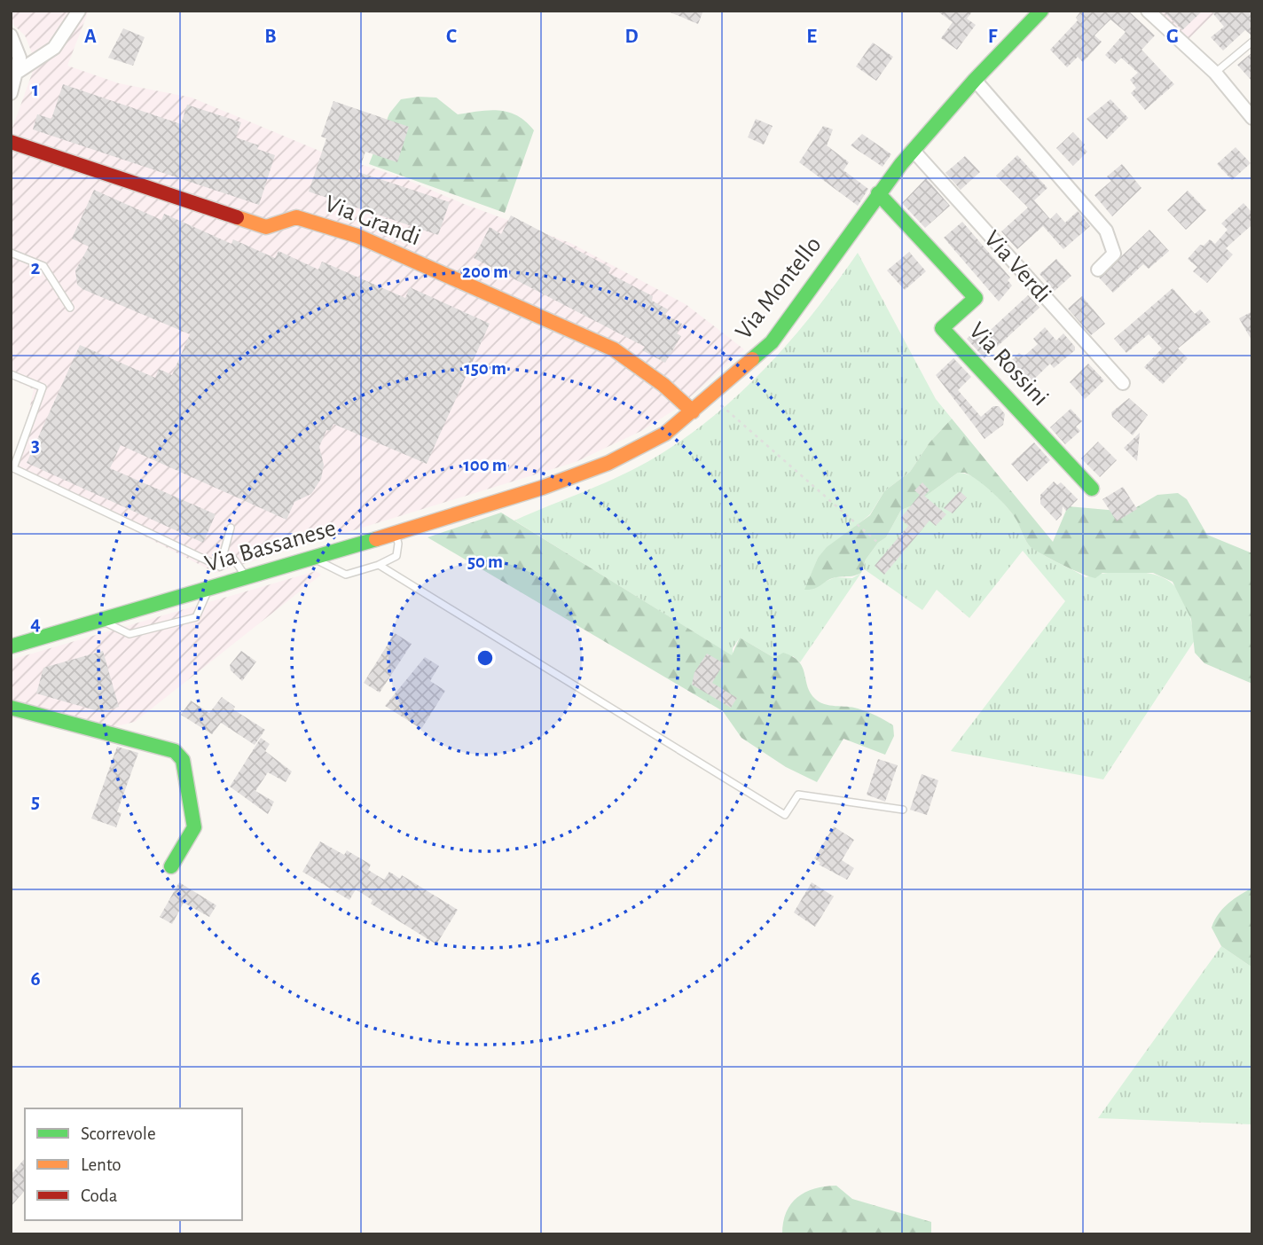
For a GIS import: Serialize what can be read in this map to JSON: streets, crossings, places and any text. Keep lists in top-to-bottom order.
{
  "streets": {
    "street": [
      "Via Grandi",
      "Via Verdi",
      "Via Montello",
      "Via Rossini",
      "Via Bassanese"
    ]
  },
  "crossings": [
    ["Via Grandi", "Via Montello"],
    ["Via Verdi", "Via Montello"],
    ["Via Montello", "Via Rossini"],
    ["Via Montello", "Via Bassanese"]
  ],
  "legend": ["Scorrevole", "Lento", "Coda"],
  "grid": {
    "columns": [
      "A",
      "B",
      "C",
      "D",
      "E",
      "F",
      "G"
    ],
    "rows": [
      "1",
      "2",
      "3",
      "4",
      "5",
      "6"
    ]
  },
  "rings": [
    "200 m",
    "150 m",
    "100 m",
    "50 m"
  ]
}
